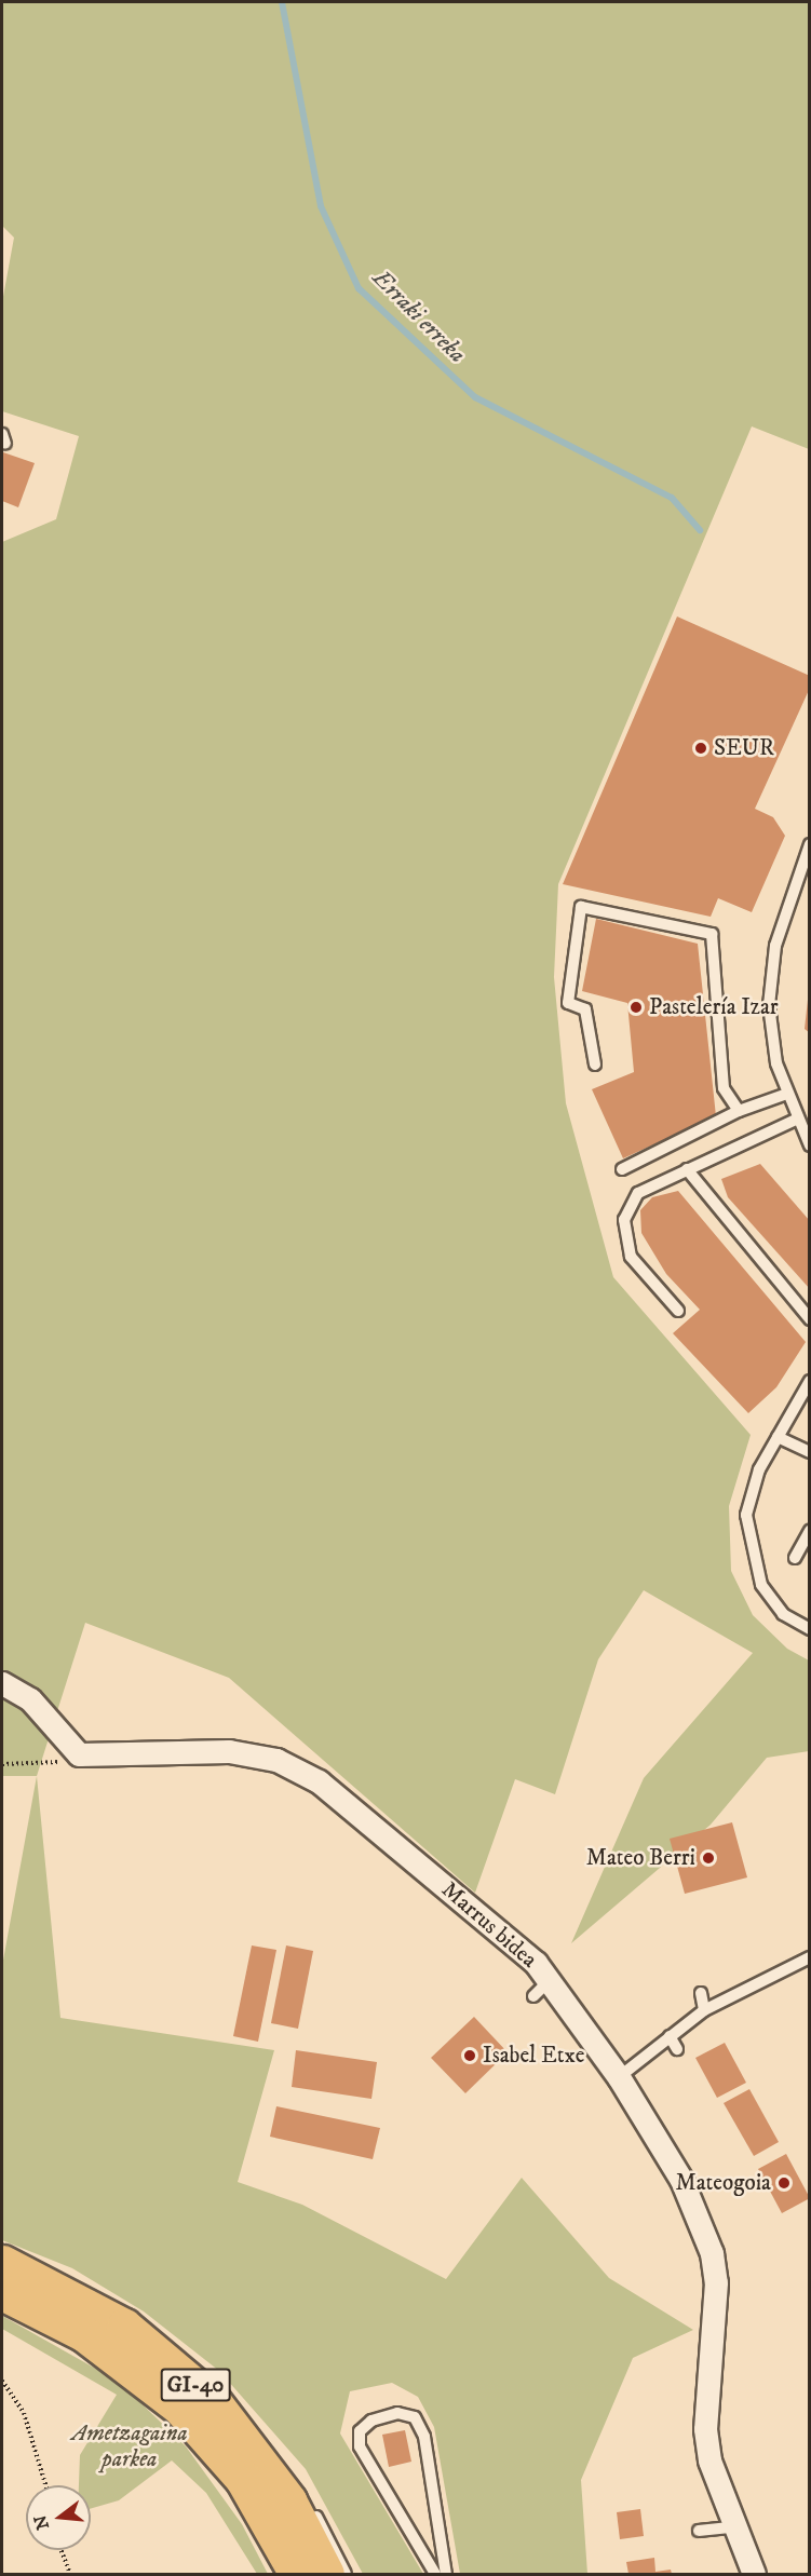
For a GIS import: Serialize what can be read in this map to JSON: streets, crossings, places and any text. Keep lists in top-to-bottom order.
{
  "streets": {
    "main road": ["GI-40"],
    "street": ["Marrus bidea"]
  },
  "water": ["Erraki erreka"],
  "parks": ["Ametzagaina parkea"],
  "places": [
    "SEUR",
    "Pastelería Izar",
    "Mateo Berri",
    "Isabel Etxe",
    "Mateogoia"
  ],
  "north": "left"
}
